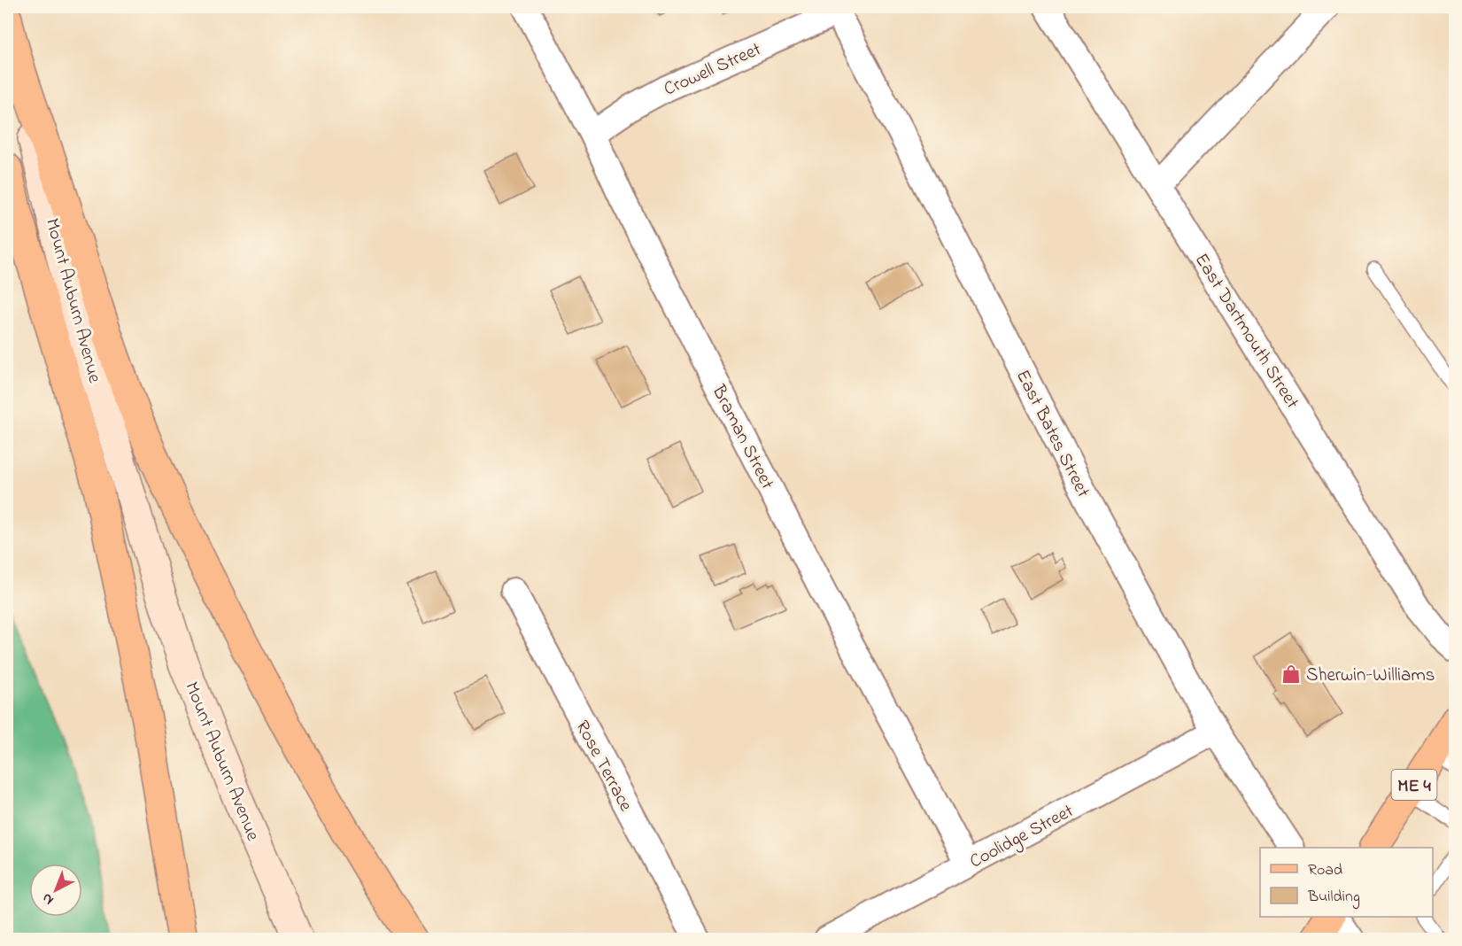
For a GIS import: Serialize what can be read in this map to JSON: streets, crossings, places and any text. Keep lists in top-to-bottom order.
{
  "streets": {
    "main road": ["Mount Auburn Avenue", "ME 4"],
    "street": [
      "Crowell Street",
      "East Dartmouth Street",
      "East Bates Street",
      "Braman Street",
      "Rose Terrace",
      "Coolidge Street"
    ]
  },
  "crossings": [
    ["Crowell Street", "East Bates Street"],
    ["Crowell Street", "Braman Street"],
    ["East Bates Street", "Coolidge Street"],
    ["Braman Street", "Coolidge Street"]
  ],
  "places": {
    "shop": ["Sherwin-Williams"]
  },
  "legend": ["Road", "Building"],
  "north": "bottom left"
}
